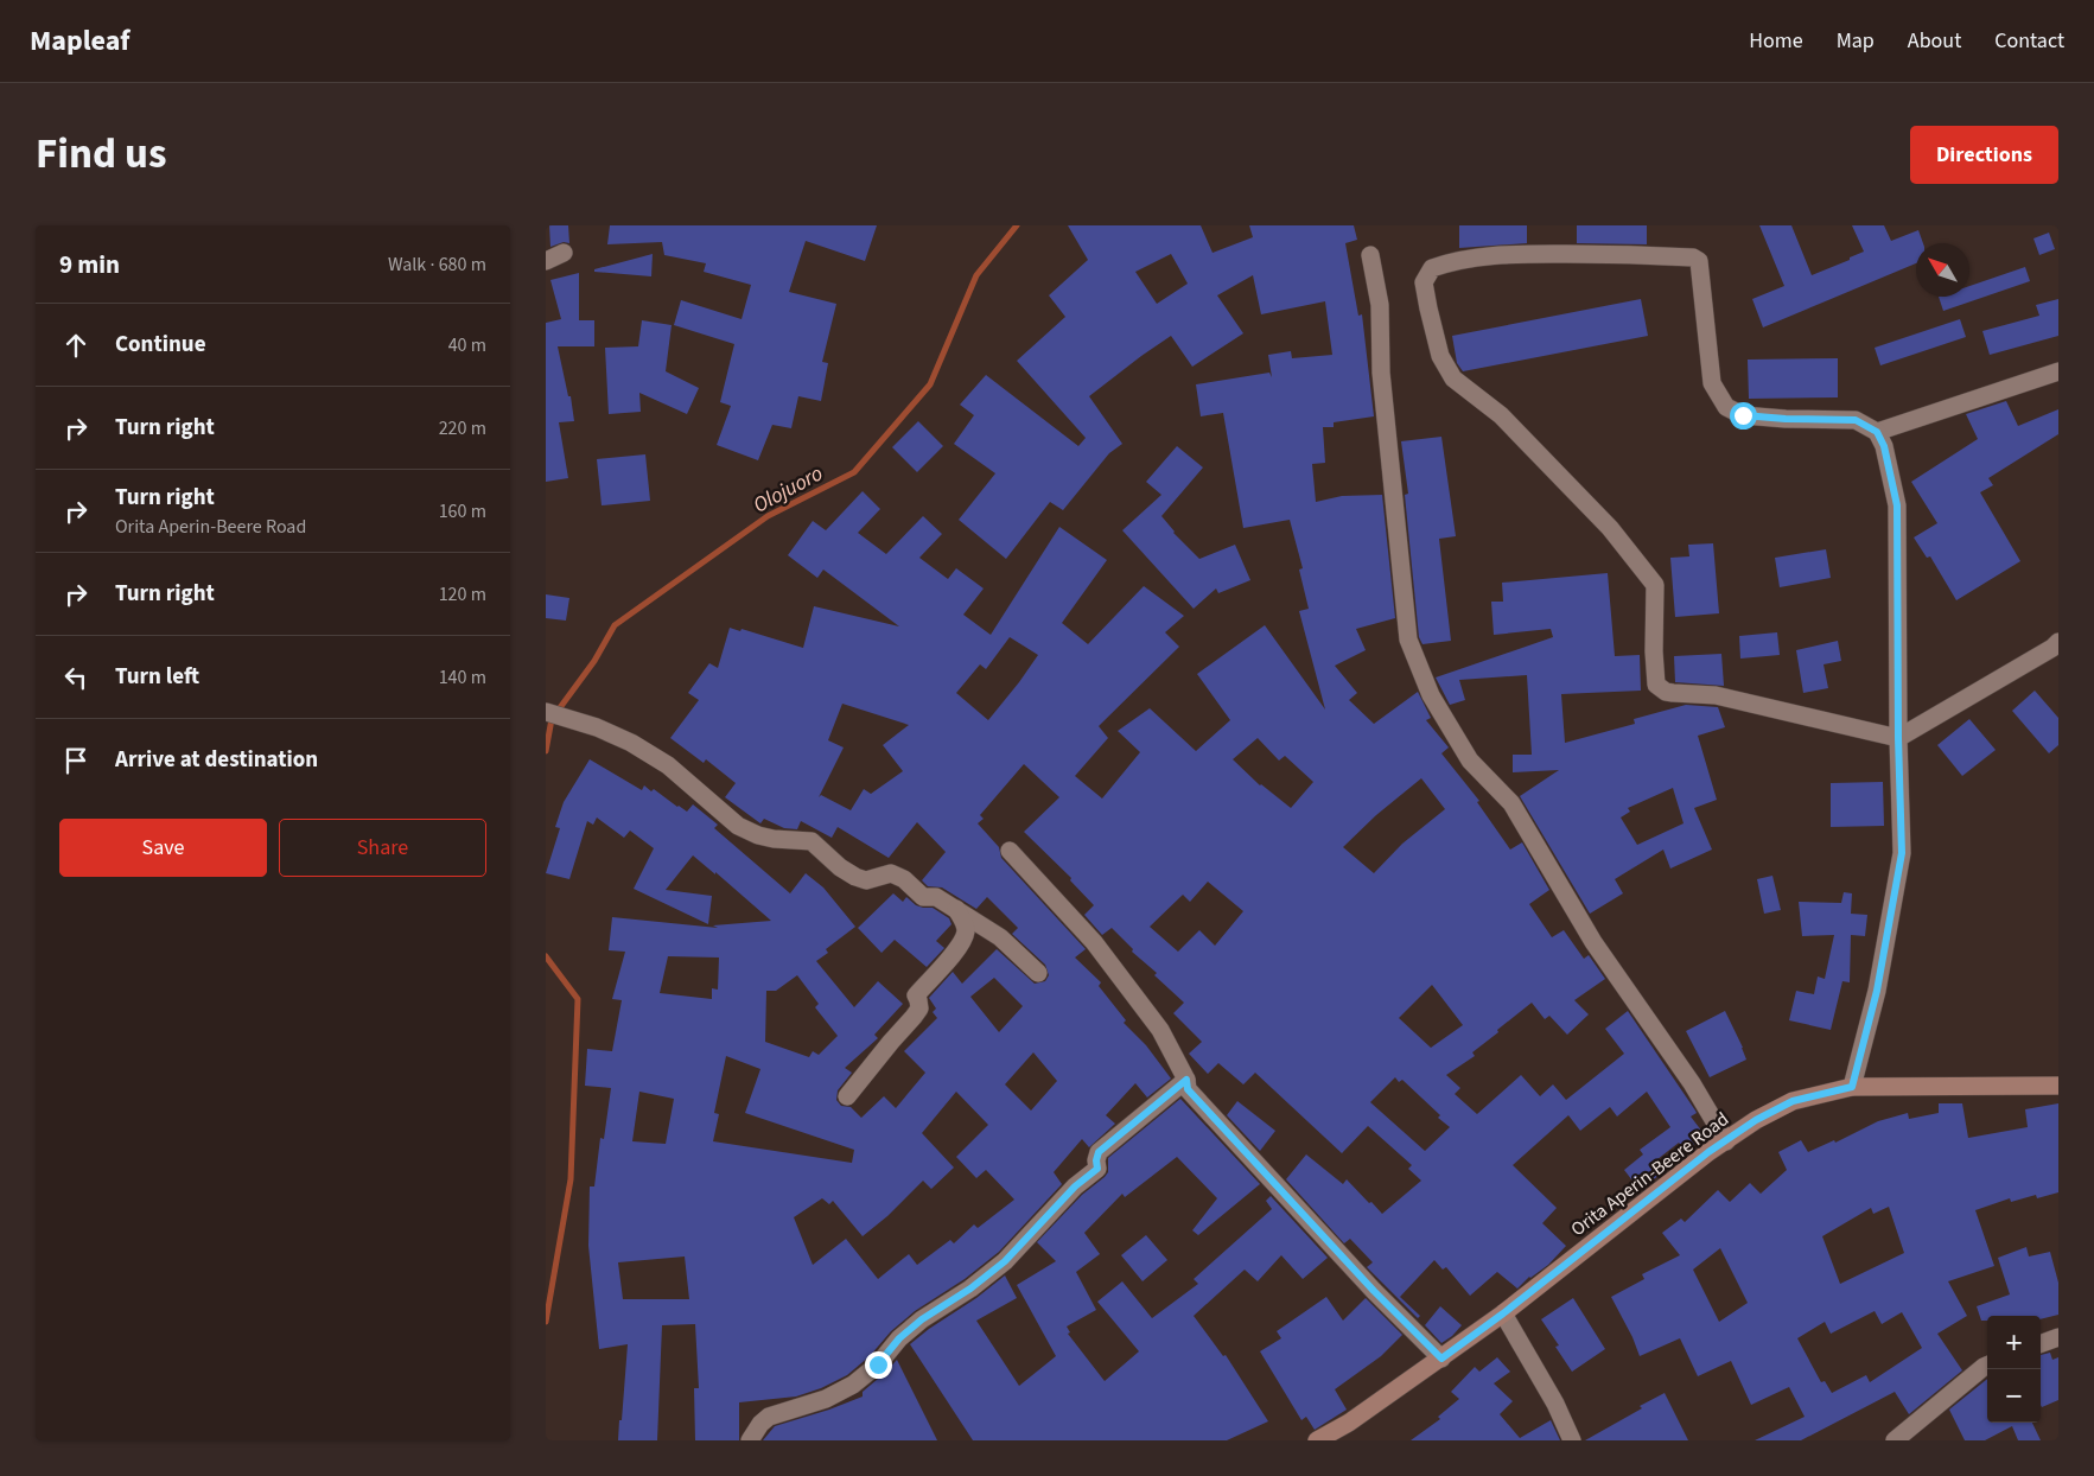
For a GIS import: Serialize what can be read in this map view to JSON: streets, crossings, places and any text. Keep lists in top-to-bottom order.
{
  "streets": {
    "main road": ["Orita Aperin-Beere Road"]
  },
  "water": ["Olojuoro"],
  "north": "top left",
  "page": {
    "header": "Mapleaf",
    "nav": [
      "Home",
      "Map",
      "About",
      "Contact"
    ],
    "title": "Find us",
    "buttons": [
      "Directions",
      ["Save", "Share"]
    ],
    "heading": ["9 min", "Walk · 680 m"],
    "list": [
      ["Continue", "40 m"],
      ["Turn right", "220 m"],
      ["Turn right", "Orita Aperin-Beere Road", "160 m"],
      ["Turn right", "120 m"],
      ["Turn left", "140 m"],
      "Arrive at destination"
    ],
    "map_buttons": ["+", "−"]
  }
}
